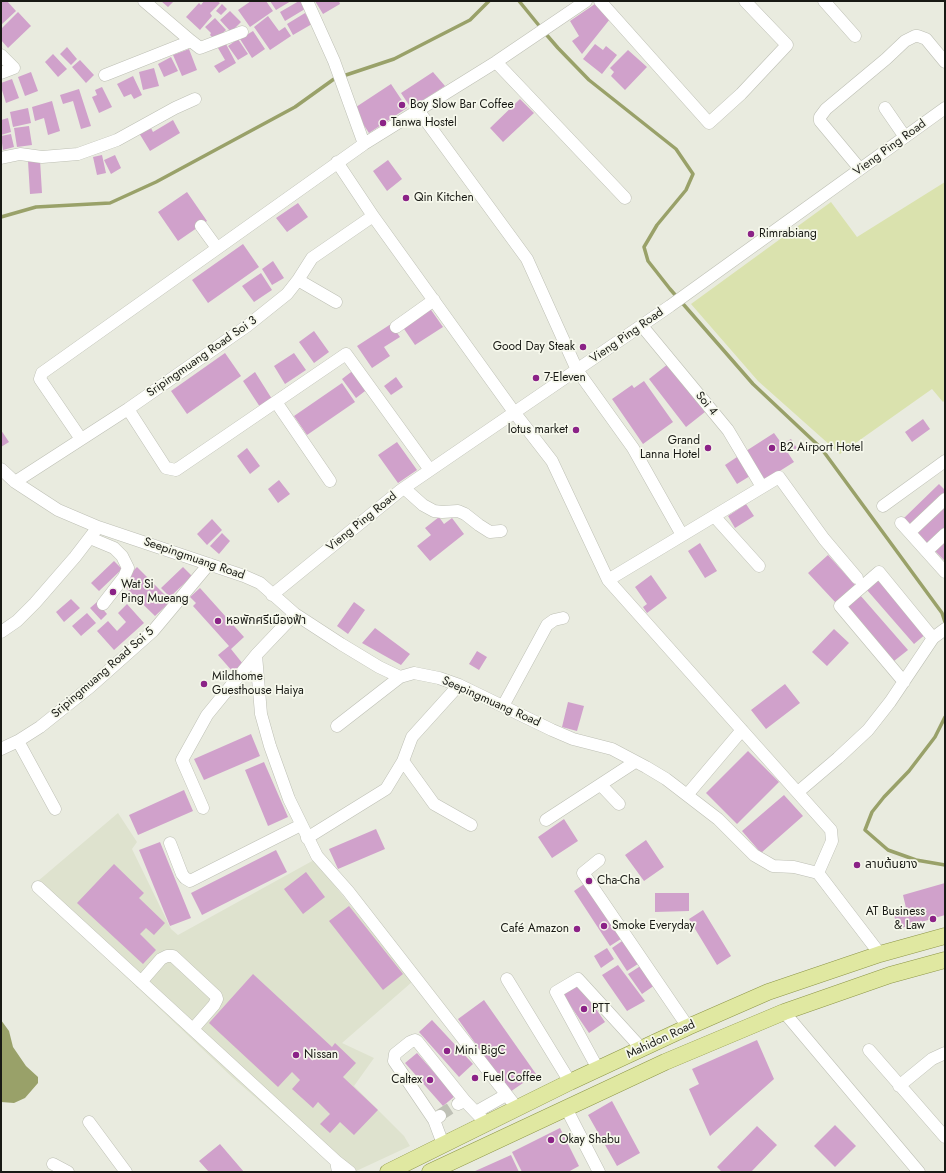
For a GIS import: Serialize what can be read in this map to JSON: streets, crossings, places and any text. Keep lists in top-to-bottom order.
{
  "streets": {
    "main road": ["Mahidon Road"],
    "street": [
      "Vieng Ping Road",
      "Sripingmuang Road Soi 3",
      "Soi 4",
      "Seepingmuang Road",
      "Sripingmuang Road Soi 5"
    ]
  },
  "crossings": [
    ["Vieng Ping Road", "Soi 4"],
    ["Vieng Ping Road", "Seepingmuang Road"],
    ["Sripingmuang Road Soi 3", "Seepingmuang Road"],
    ["Seepingmuang Road", "Sripingmuang Road Soi 5"]
  ],
  "places": [
    "Boy Slow Bar Coffee",
    "Tanwa Hostel",
    "Qin Kitchen",
    "Rimrabiang",
    "Good Day Steak",
    "7-Eleven",
    "lotus market",
    "Grand Lanna Hotel",
    "B2 Airport Hotel",
    "Wat Si Ping Mueang",
    "หอพักศรีเมืองฟ้า",
    "Mildhome Guesthouse Haiya",
    "ลาบต้นยาง",
    "Cha-Cha",
    "AT Business & Law",
    "Smoke Everyday",
    "Café Amazon",
    "PTT",
    "Mini BigC",
    "Nissan",
    "Fuel Coffee",
    "Caltex",
    "Okay Shabu"
  ]
}
